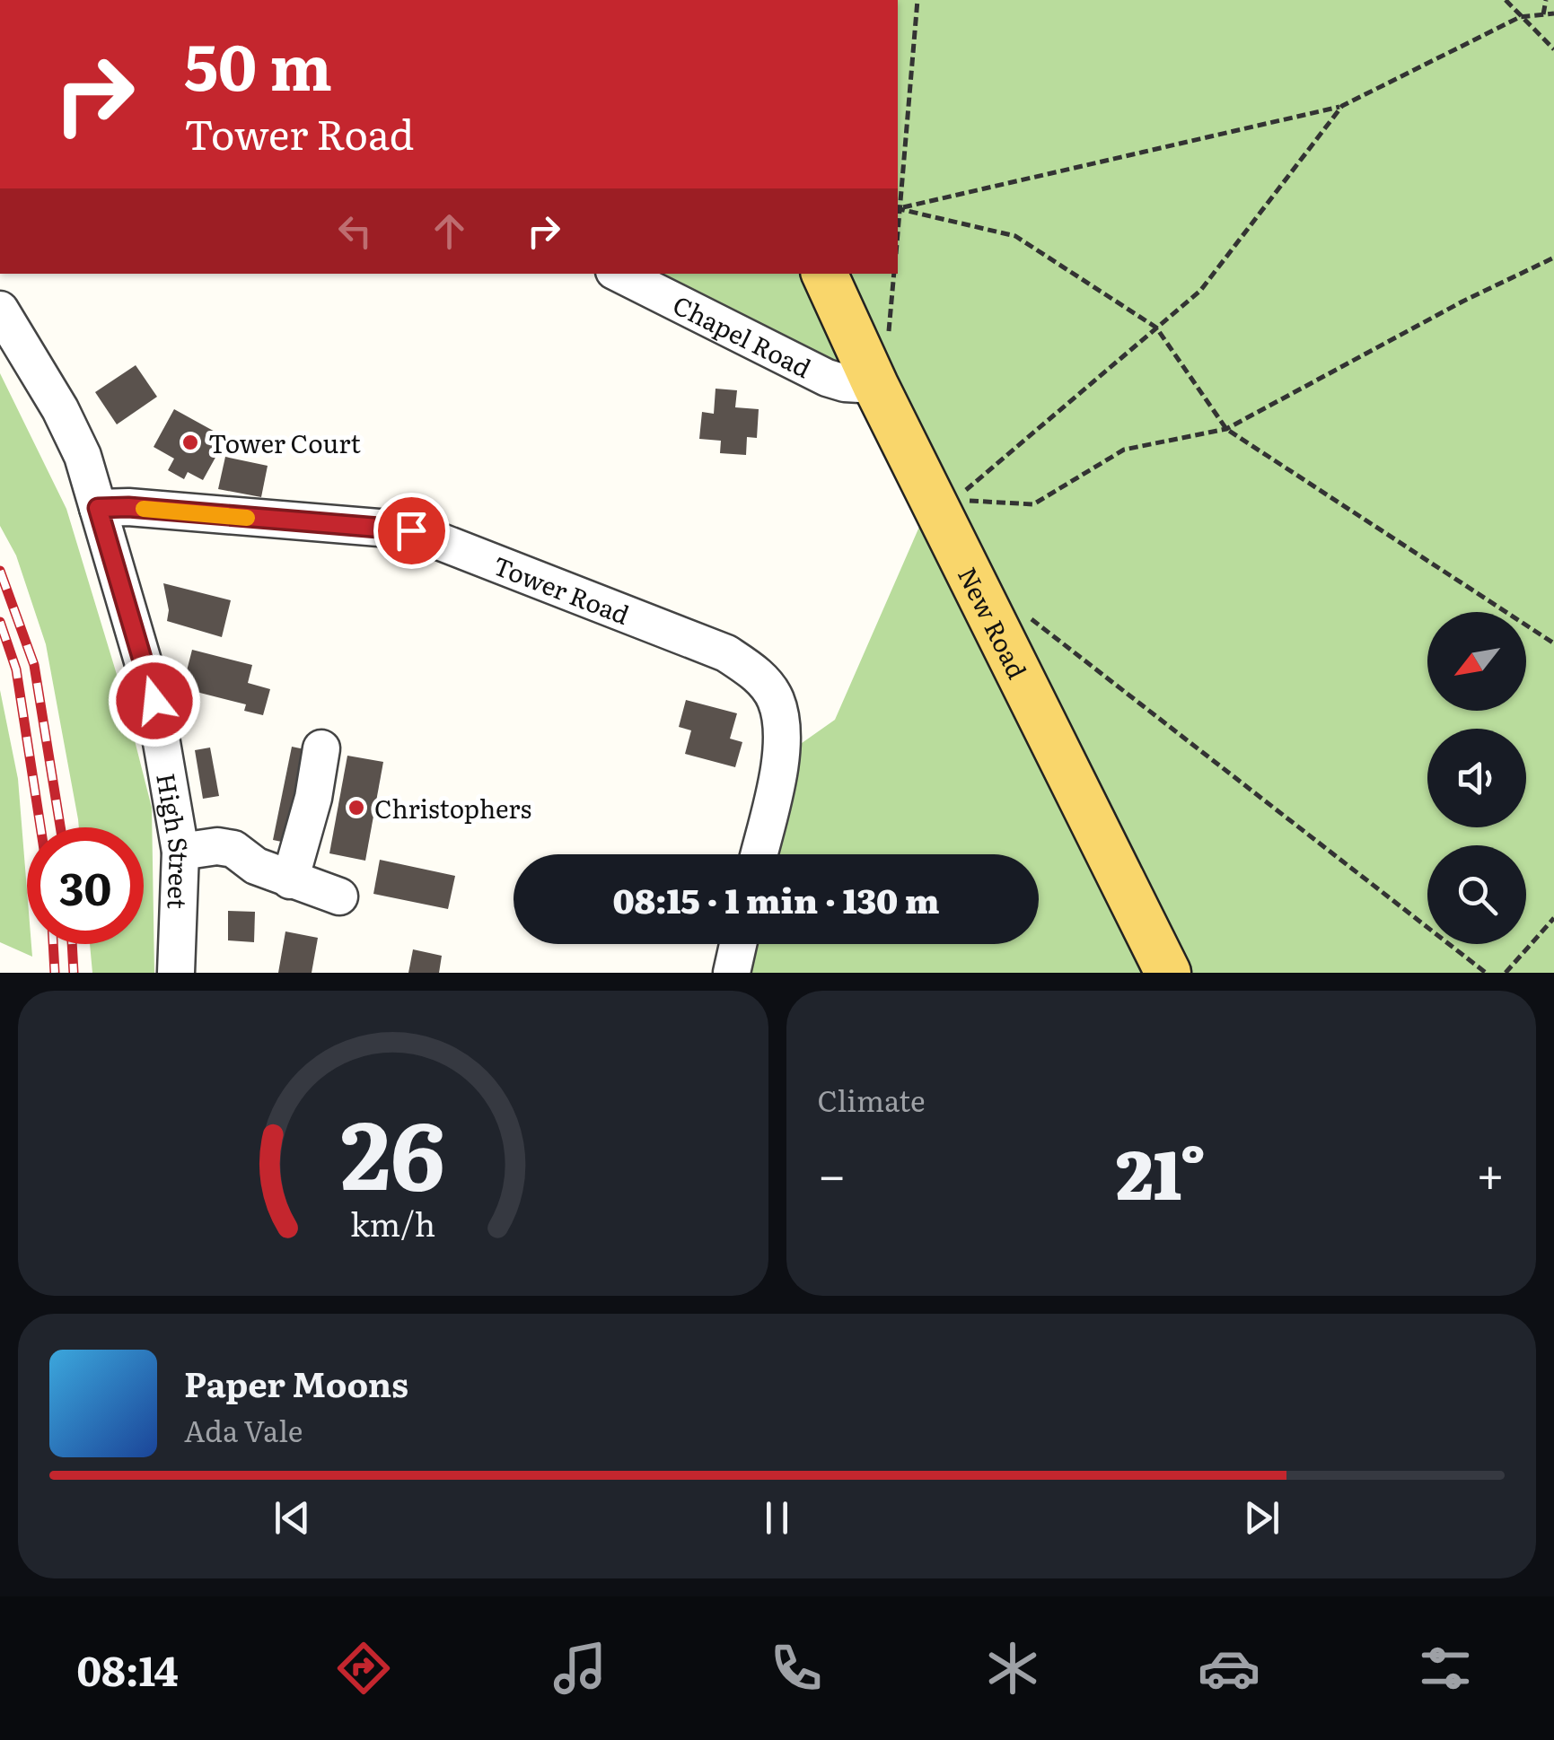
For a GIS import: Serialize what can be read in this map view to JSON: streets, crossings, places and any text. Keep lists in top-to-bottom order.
{
  "streets": {
    "main road": ["New Road"],
    "street": ["Chapel Road", "Tower Road", "High Street"]
  },
  "crossings": [
    ["Chapel Road", "New Road"],
    ["Tower Road", "High Street"]
  ],
  "places": ["Tower Court", "Christophers"],
  "north": "bottom left",
  "page": {
    "turn": ["50 m", "Tower Road"],
    "limit": "30",
    "trip": "08:15 · 1 min · 130 m",
    "tile": "Climate",
    "heat": ["−", "21°", "+"],
    "song": ["Paper Moons", "Ada Vale"],
    "tabs": "08:14",
    "gauge": ["26", "km/h"]
  }
}
